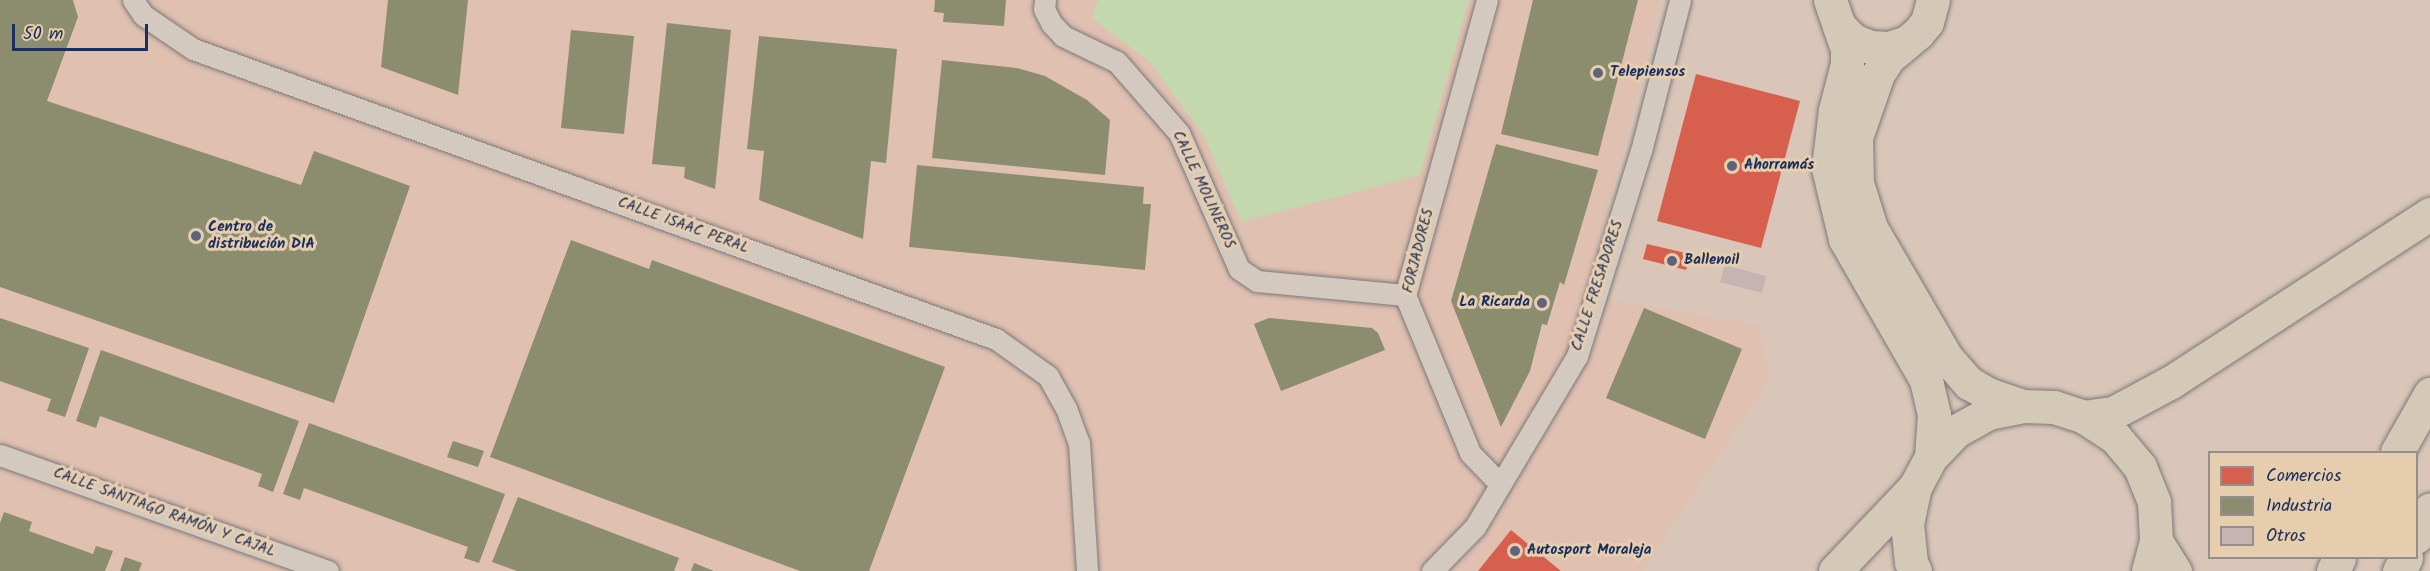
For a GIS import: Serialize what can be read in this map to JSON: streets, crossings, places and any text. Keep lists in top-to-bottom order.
{
  "streets": {
    "street": [
      "CALLE MOLINEROS",
      "CALLE ISAAC PERAL",
      "FORJADORES",
      "CALLE FRESADORES",
      "CALLE SANTIAGO RAMÓN Y CAJAL"
    ]
  },
  "crossings": [
    ["CALLE MOLINEROS", "FORJADORES"],
    ["FORJADORES", "CALLE FRESADORES"]
  ],
  "places": [
    "Telepiensos",
    "Ahorramás",
    "Centro de distribución DIA",
    "Ballenoil",
    "La Ricarda",
    "Autosport Moraleja"
  ],
  "legend": ["Comercios", "Industria", "Otros"],
  "scale_bar": "50 m"
}
